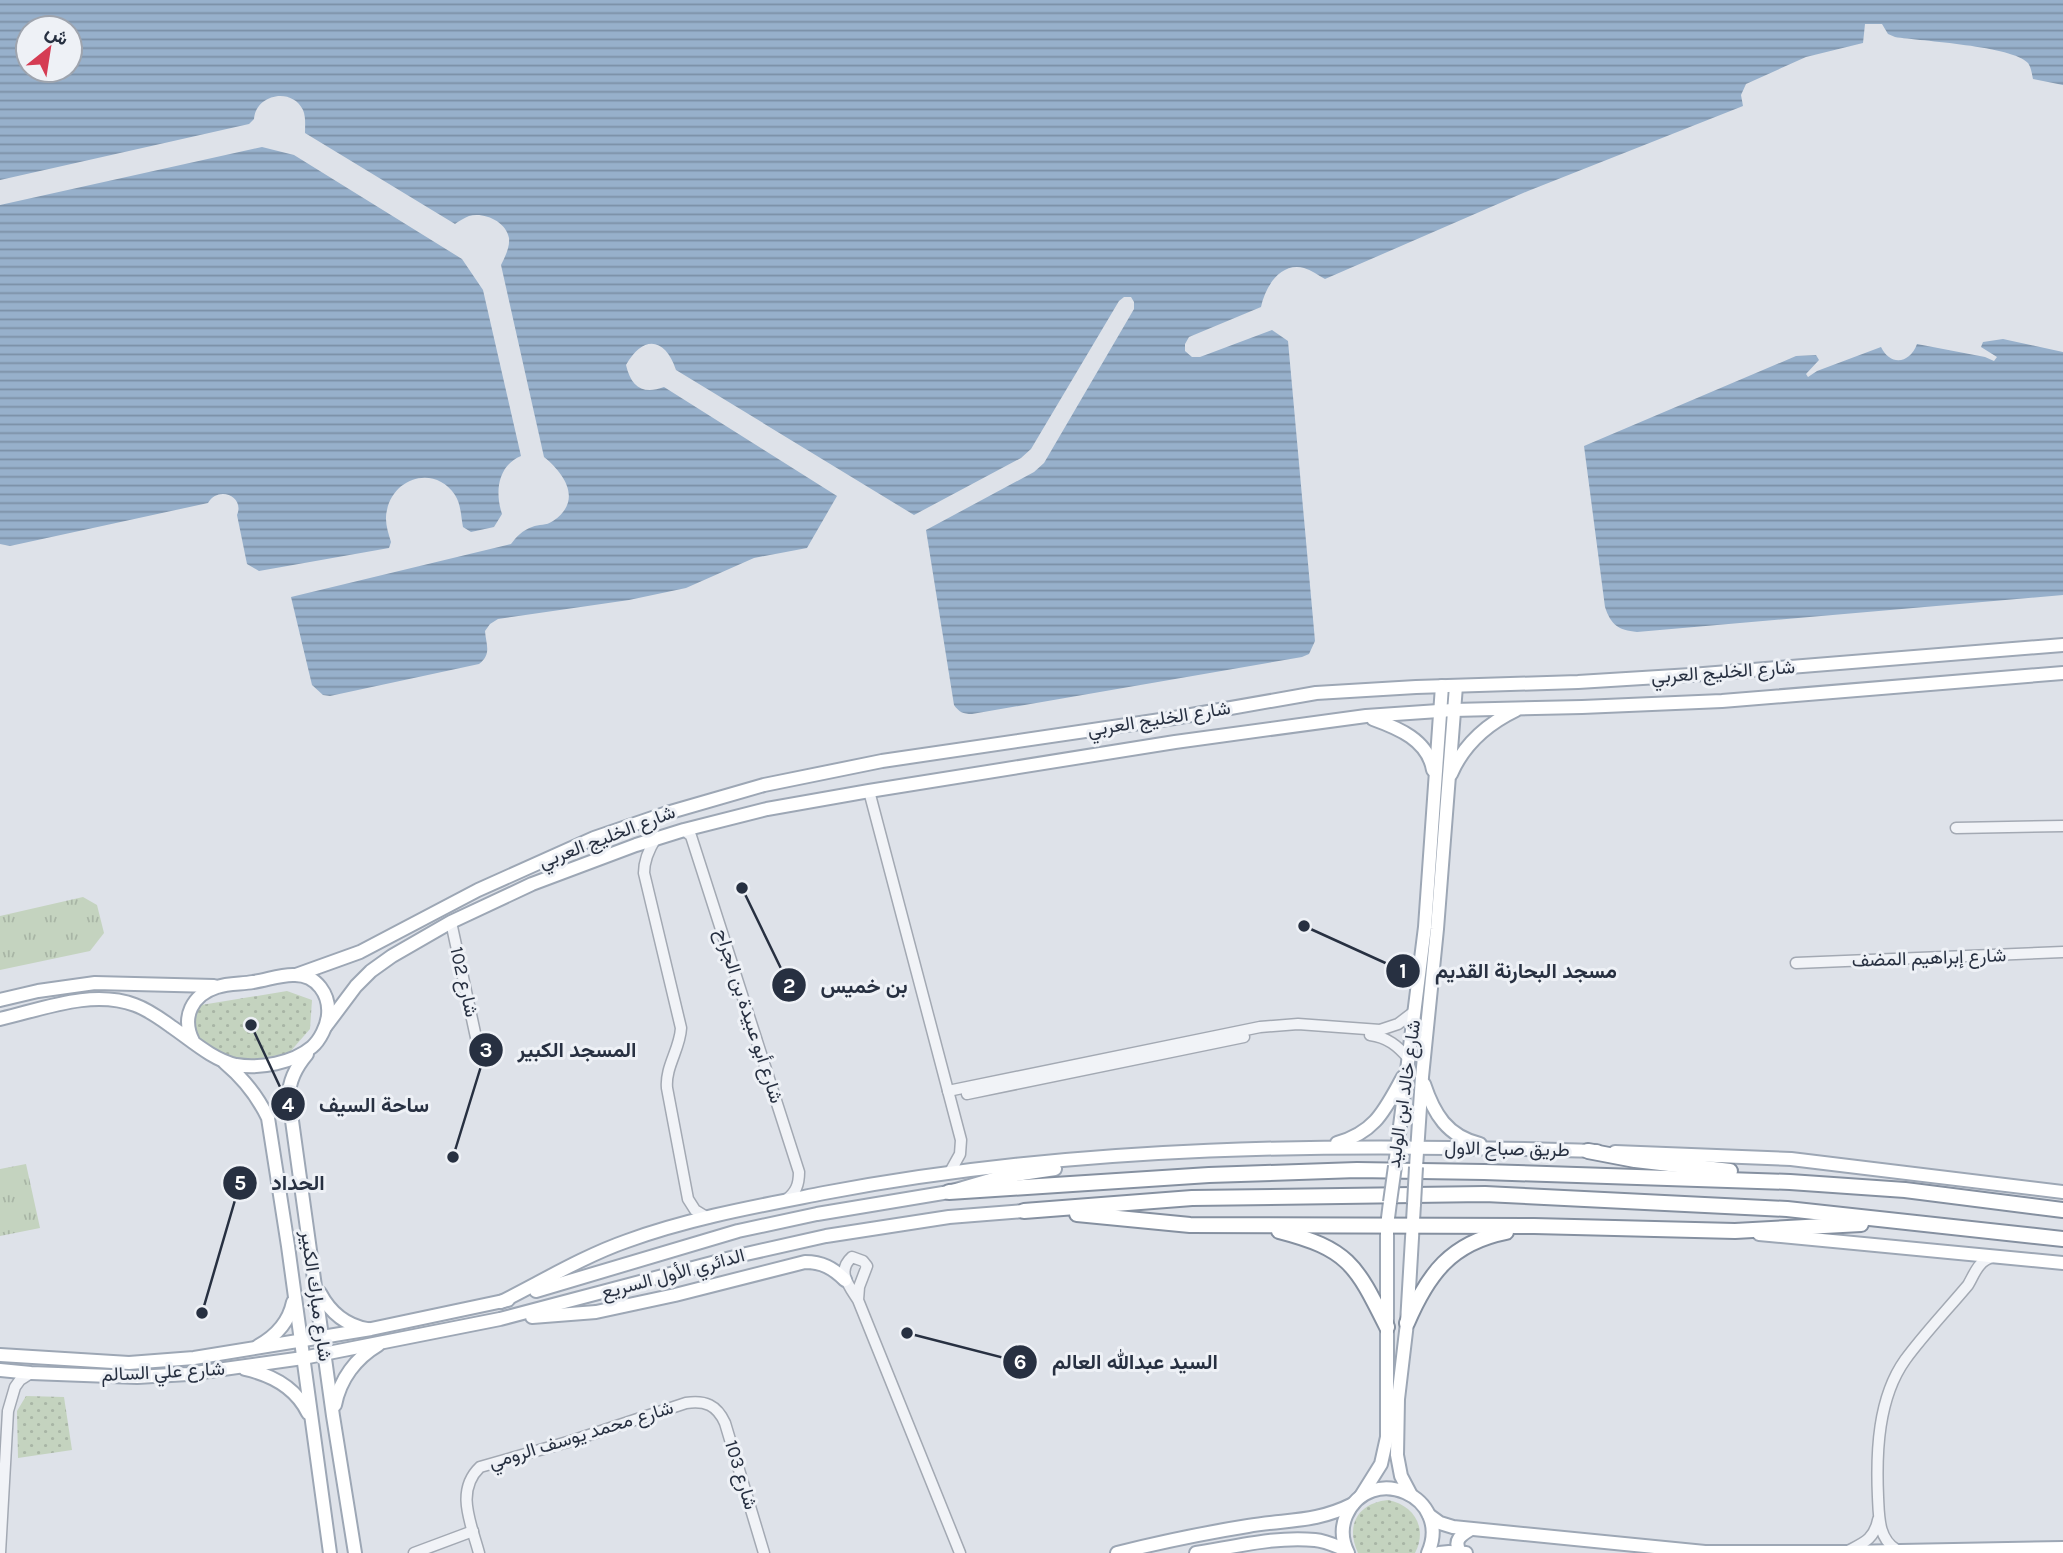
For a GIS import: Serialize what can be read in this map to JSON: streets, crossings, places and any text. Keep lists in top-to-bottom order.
{
  "streets": {
    "highway": ["طريق صباح الاول"],
    "main road": [
      "شارع الخليج العربي",
      "شارع خالد ابن الوليد",
      "الدائري الأول السريع",
      "شارع مبارك الكبير",
      "شارع علي السالم"
    ],
    "street": [
      "شارع إبراهيم المضف",
      "شارع 102",
      "شارع أبو عبيدة بن الجراح",
      "شارع محمد يوسف الرومي",
      "شارع 103"
    ]
  },
  "crossings": [
    ["شارع الخليج العربي", "شارع 102"],
    ["شارع الخليج العربي", "شارع أبو عبيدة بن الجراح"],
    ["شارع الخليج العربي", "شارع خالد ابن الوليد"],
    ["شارع الخليج العربي", "شارع مبارك الكبير"],
    ["شارع أبو عبيدة بن الجراح", "الدائري الأول السريع"],
    ["شارع خالد ابن الوليد", "طريق صباح الاول"],
    ["طريق صباح الاول", "الدائري الأول السريع"],
    ["الدائري الأول السريع", "شارع مبارك الكبير"],
    ["الدائري الأول السريع", "شارع علي السالم"],
    ["شارع مبارك الكبير", "شارع علي السالم"],
    ["شارع محمد يوسف الرومي", "شارع 103"]
  ],
  "places": [
    "بن خميس",
    "مسجد البحارنة القديم",
    "ساحة السيف",
    "المسجد الكبير",
    "الحداد",
    "السيد عبدالله العالم"
  ],
  "north": "top right"
}
